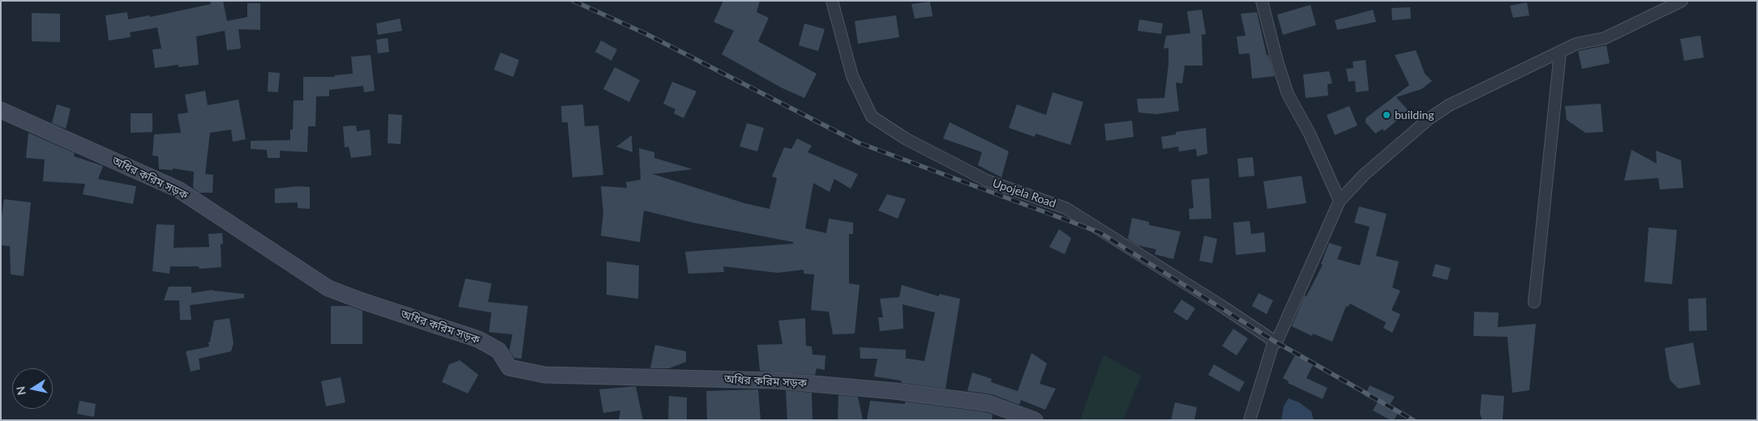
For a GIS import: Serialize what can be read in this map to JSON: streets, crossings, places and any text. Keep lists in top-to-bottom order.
{
  "streets": {
    "main road": ["অধির করিম সড়ক"],
    "street": ["Upojela Road"]
  },
  "places": ["building"],
  "north": "left"
}
